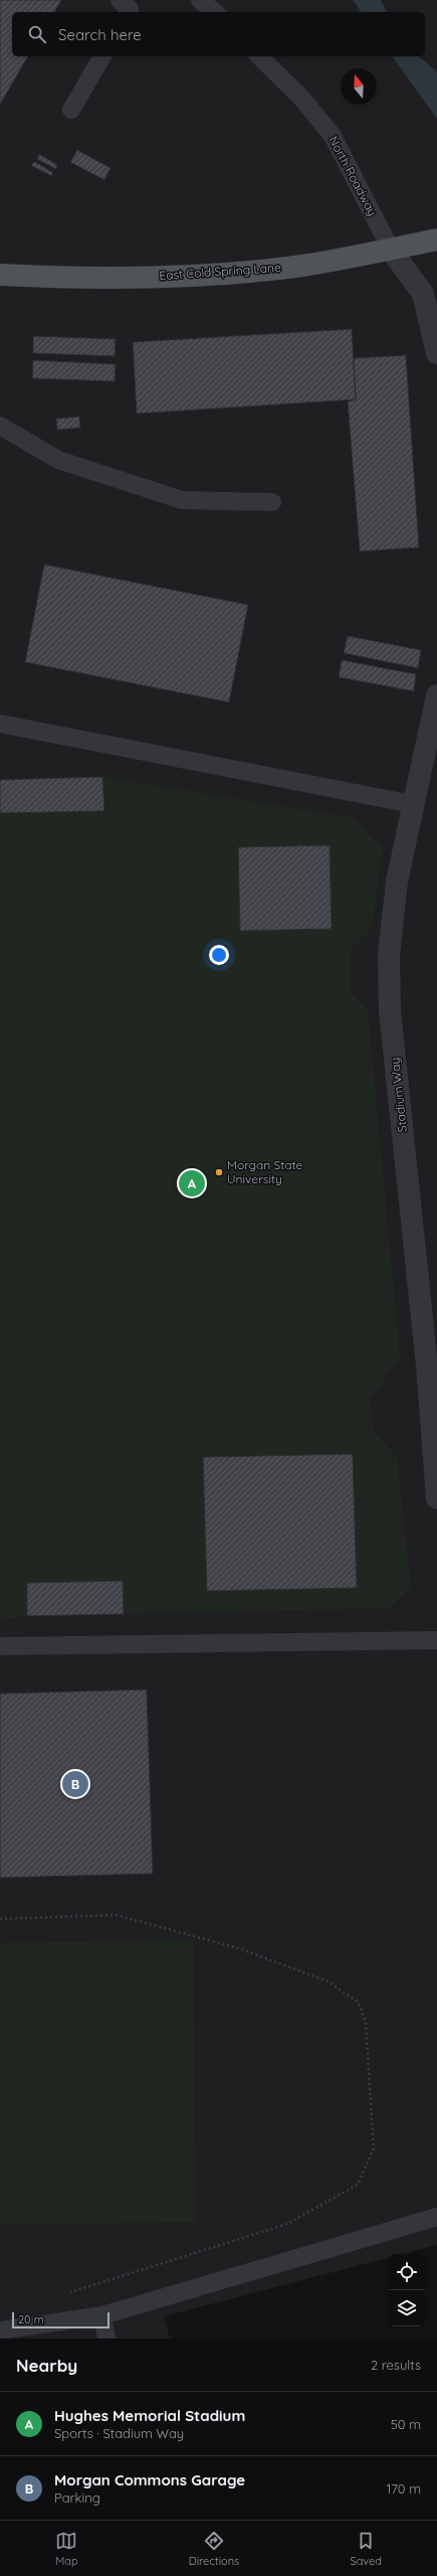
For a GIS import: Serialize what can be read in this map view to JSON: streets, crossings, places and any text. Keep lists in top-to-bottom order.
{
  "streets": {
    "main road": ["East Cold Spring Lane"],
    "street": ["Stadium Way"],
    "lane": ["North Roadway"]
  },
  "crossings": [
    ["North Roadway", "East Cold Spring Lane"]
  ],
  "places": ["Morgan State University"],
  "scale_bar": "20 m",
  "north": "top",
  "page": {
    "search": "Search here",
    "pins": ["A", "B"],
    "scale": "20 m",
    "heading": ["Nearby", "2 results"],
    "list": [
      {
        "mark": "A",
        "name": "Hughes Memorial Stadium",
        "note": "Sports · Stadium Way",
        "value": "50 m"
      },
      {
        "mark": "B",
        "name": "Morgan Commons Garage",
        "note": "Parking",
        "value": "170 m"
      }
    ],
    "nav": ["Map", "Directions", "Saved"]
  }
}
